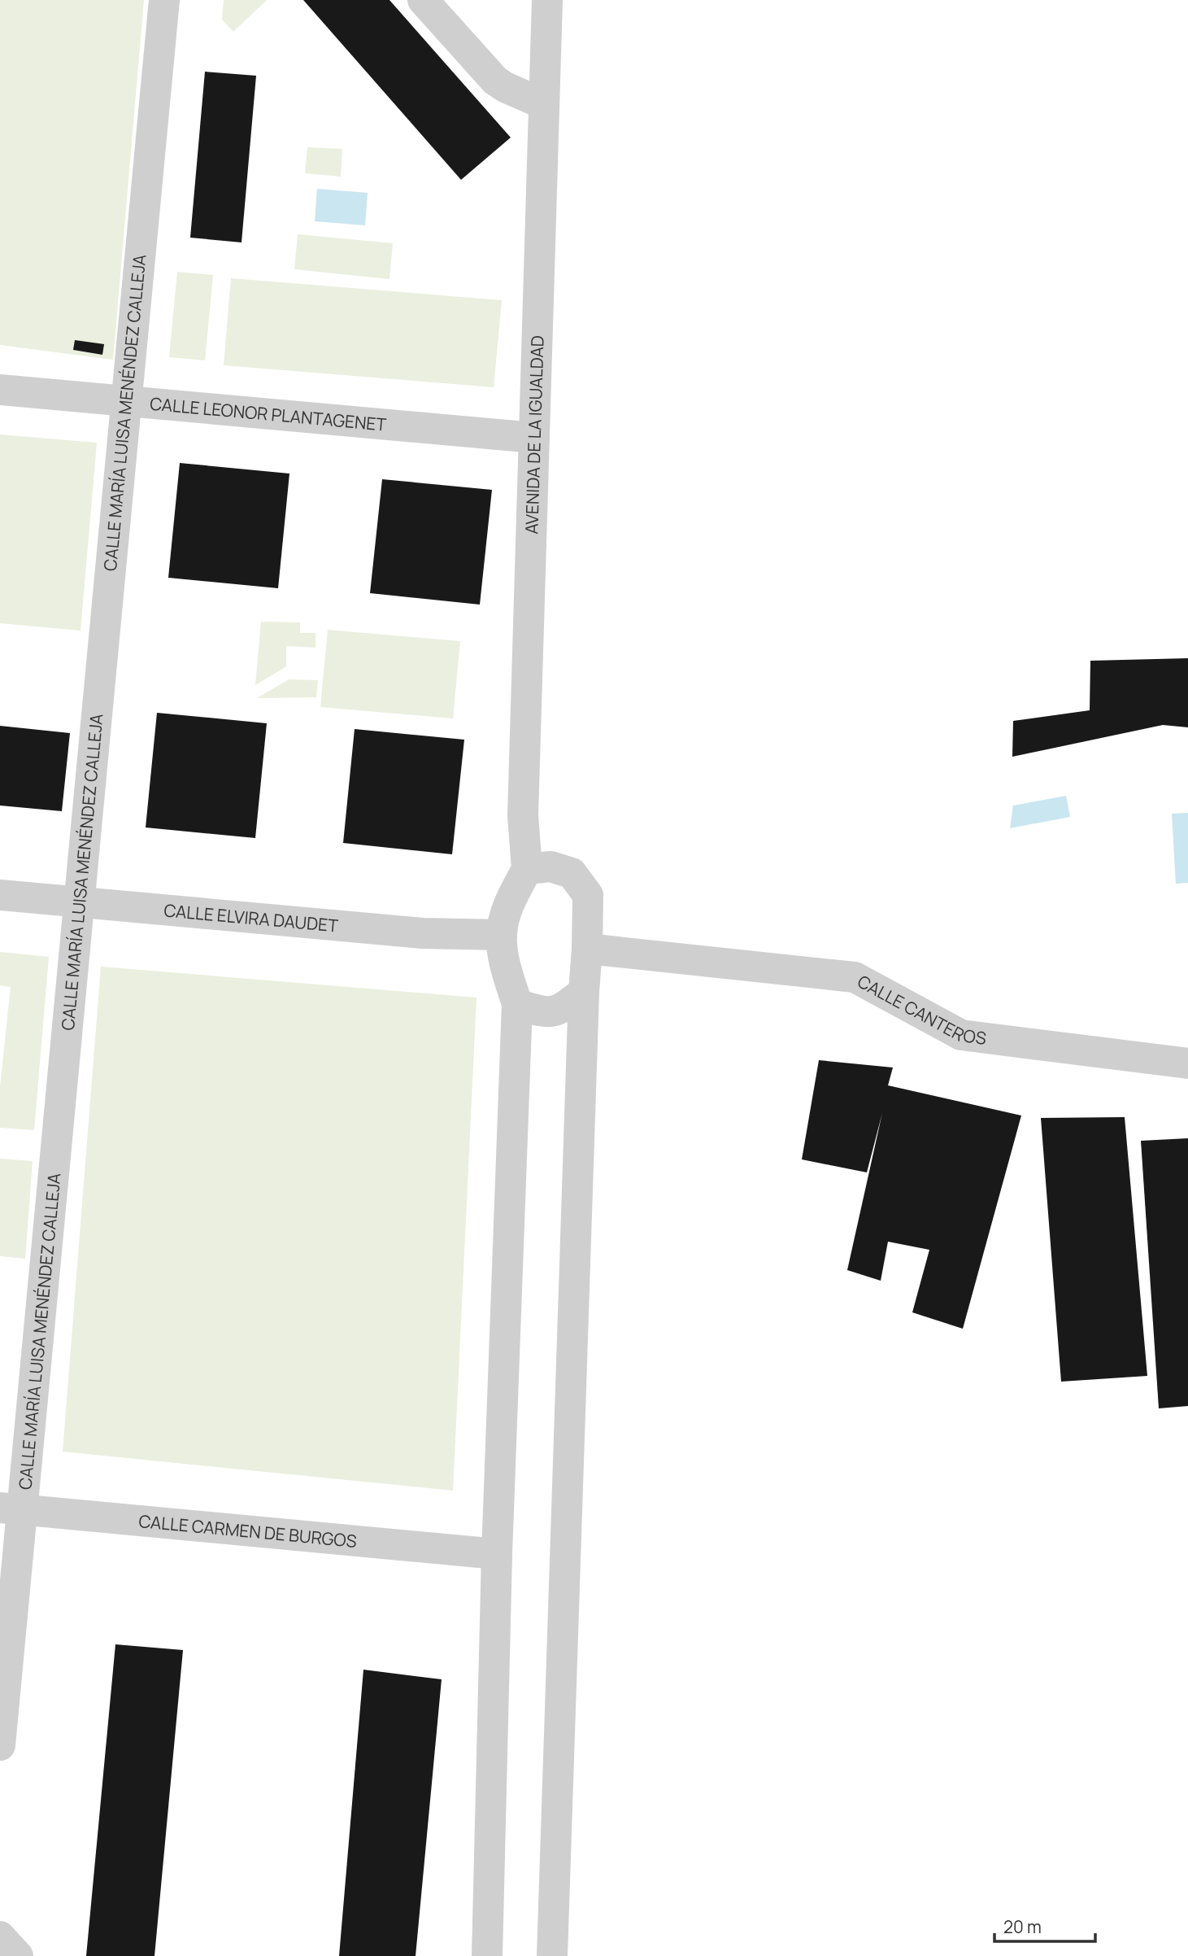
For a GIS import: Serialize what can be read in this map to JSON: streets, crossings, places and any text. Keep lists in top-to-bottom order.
{
  "streets": {
    "street": [
      "CALLE MARÍA LUISA MENÉNDEZ CALLEJA",
      "CALLE LEONOR PLANTAGENET",
      "AVENIDA DE LA IGUALDAD",
      "CALLE ELVIRA DAUDET",
      "CALLE CANTEROS",
      "CALLE CARMEN DE BURGOS"
    ]
  },
  "crossings": [
    ["CALLE MARÍA LUISA MENÉNDEZ CALLEJA", "CALLE LEONOR PLANTAGENET"],
    ["CALLE MARÍA LUISA MENÉNDEZ CALLEJA", "CALLE ELVIRA DAUDET"],
    ["CALLE MARÍA LUISA MENÉNDEZ CALLEJA", "CALLE CARMEN DE BURGOS"],
    ["CALLE LEONOR PLANTAGENET", "AVENIDA DE LA IGUALDAD"],
    ["AVENIDA DE LA IGUALDAD", "CALLE ELVIRA DAUDET"],
    ["AVENIDA DE LA IGUALDAD", "CALLE CANTEROS"],
    ["CALLE ELVIRA DAUDET", "CALLE CANTEROS"]
  ],
  "scale_bar": "20 m"
}
